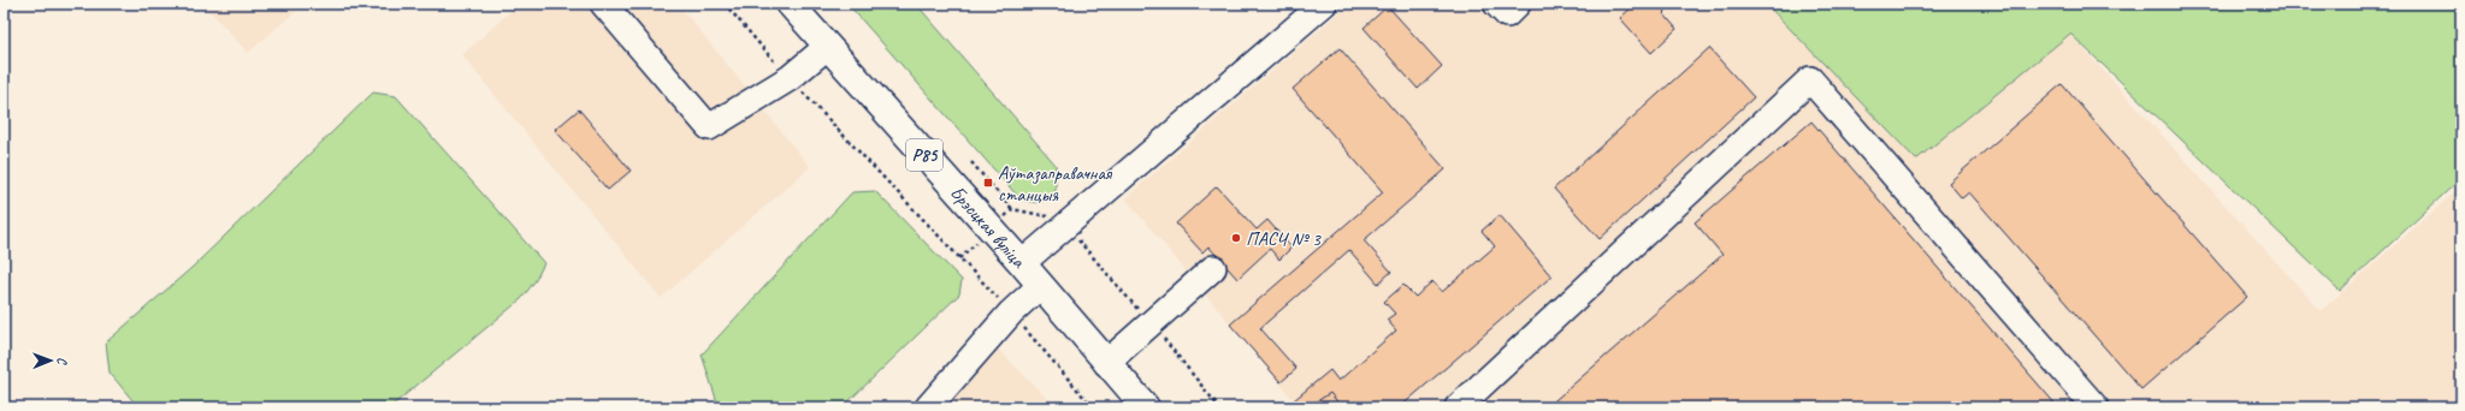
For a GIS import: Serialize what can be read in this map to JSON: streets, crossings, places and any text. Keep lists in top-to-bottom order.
{
  "streets": {
    "main road": ["Р85", "Брэсцкая вуліца"]
  },
  "places": {
    "transit": ["Аўтазаправачная станцыя"],
    "other": ["ПАСЧ № 3"]
  },
  "north": "right"
}
